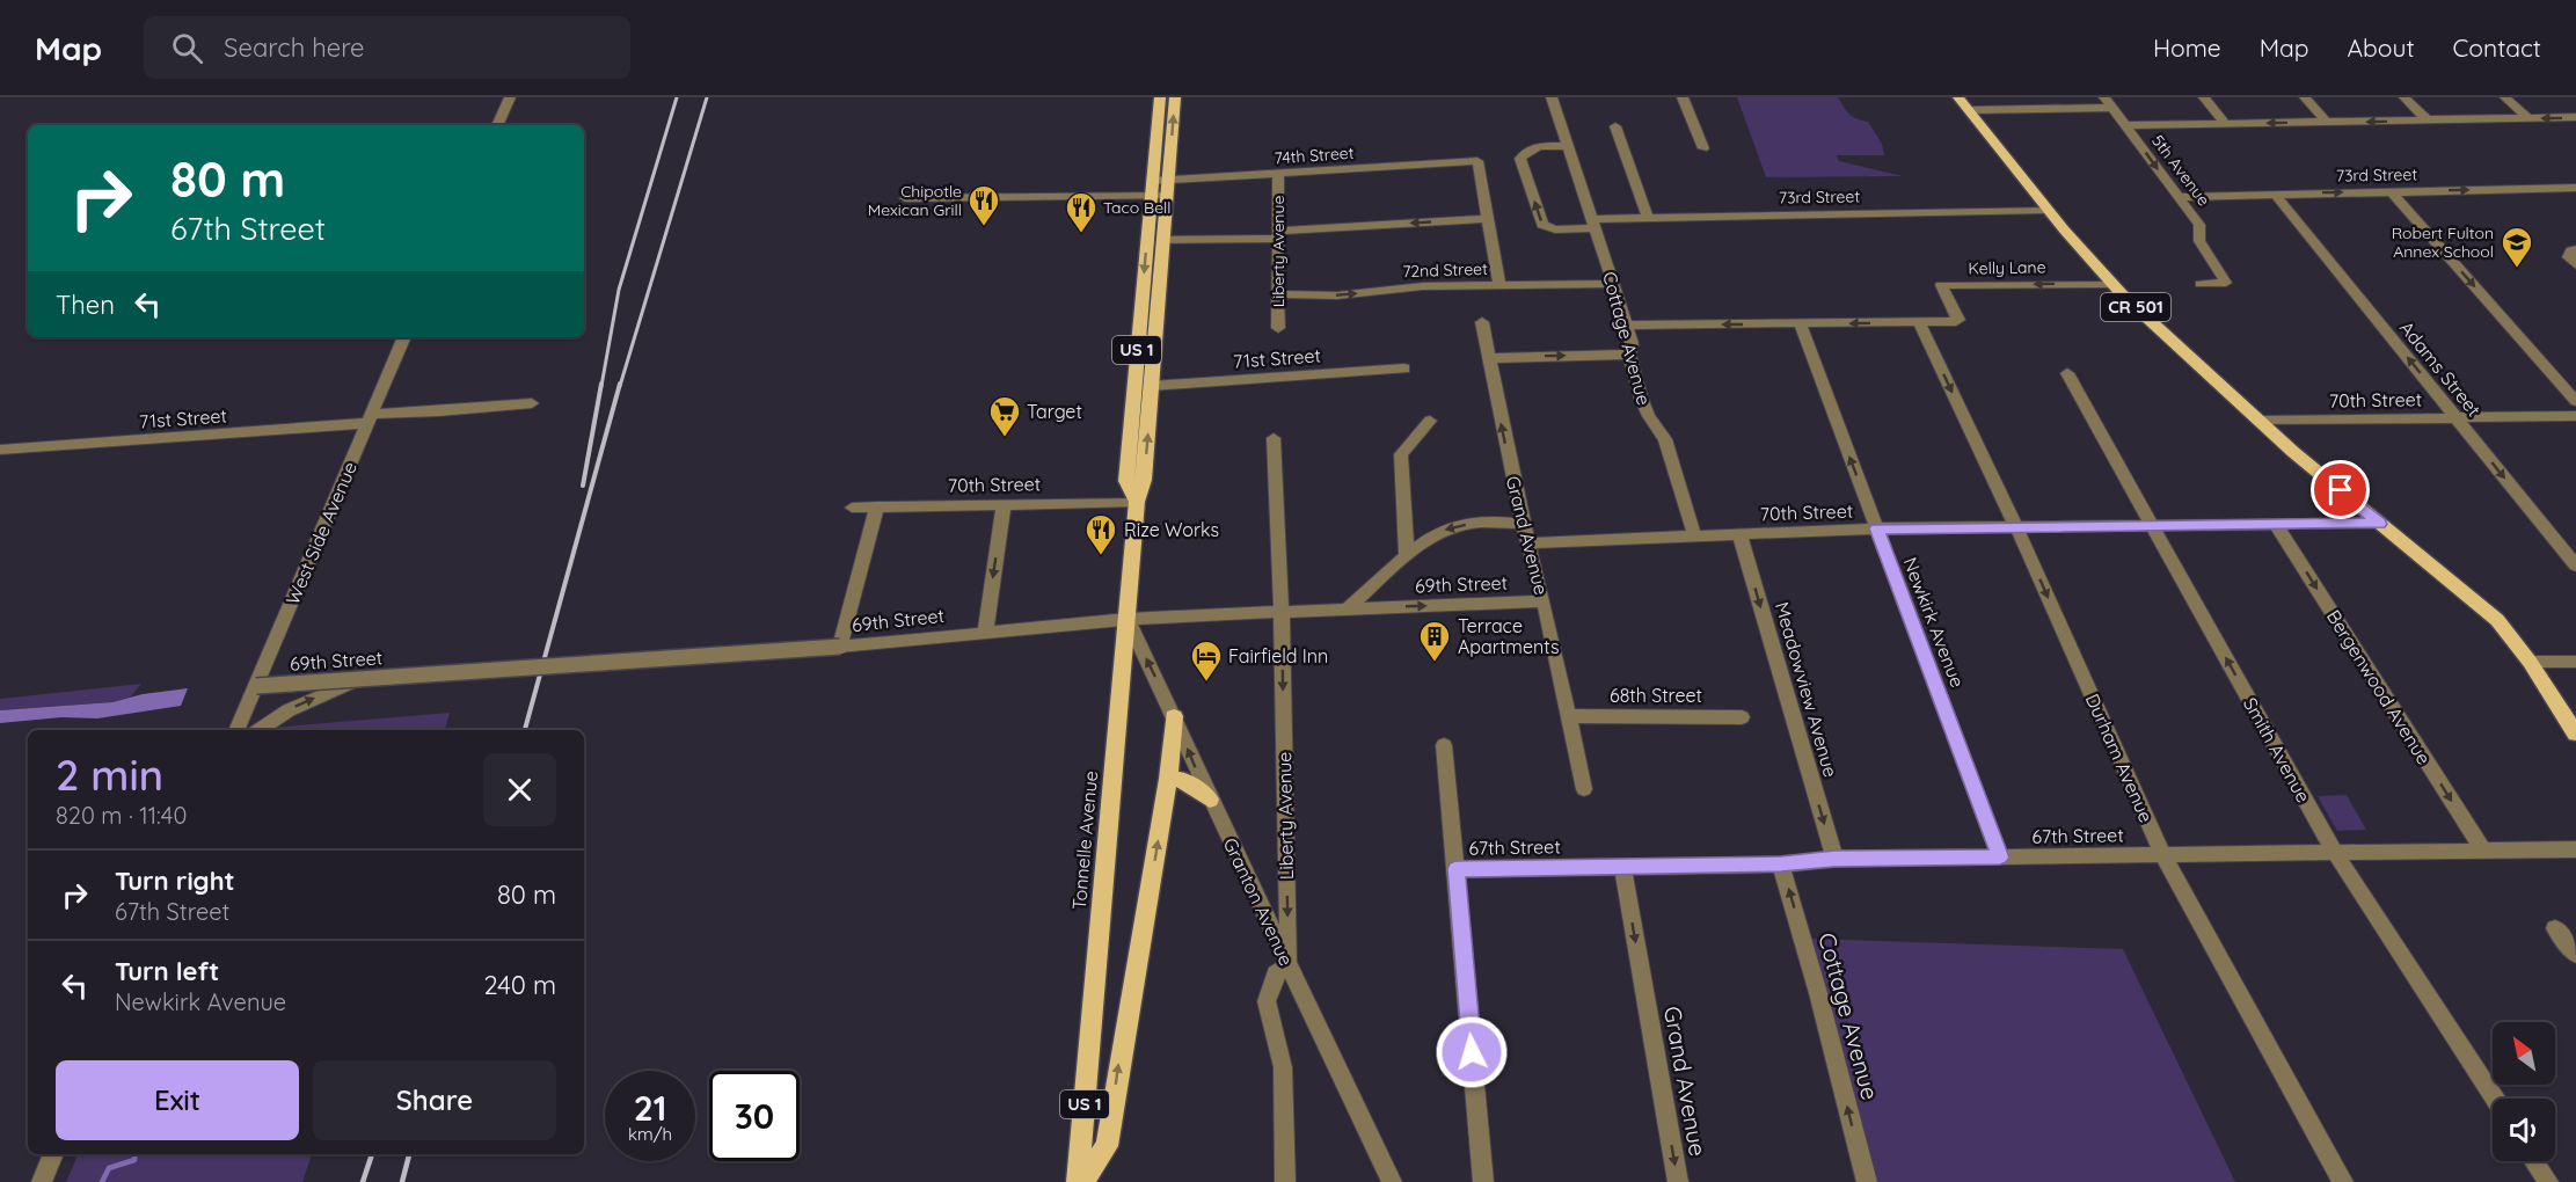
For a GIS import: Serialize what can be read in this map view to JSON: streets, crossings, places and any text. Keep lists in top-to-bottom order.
{
  "streets": {
    "main road": ["CR 501", "US 1", "Tonnelle Avenue"],
    "street": [
      "74th Street",
      "5th Avenue",
      "73rd Street",
      "Liberty Avenue",
      "Kelly Lane",
      "72nd Street",
      "Cottage Avenue",
      "71st Street",
      "Adams Street",
      "70th Street",
      "West Side Avenue",
      "Grand Avenue",
      "69th Street",
      "Newkirk Avenue",
      "Bergenwood Avenue",
      "Meadowview Avenue",
      "68th Street",
      "Smith Avenue",
      "Durham Avenue",
      "67th Street",
      "Granton Avenue"
    ]
  },
  "crossings": [
    ["74th Street", "Liberty Avenue"],
    ["74th Street", "Tonnelle Avenue"],
    ["5th Avenue", "73rd Street"],
    ["73rd Street", "CR 501"],
    ["73rd Street", "Cottage Avenue"],
    ["73rd Street", "Adams Street"],
    ["Liberty Avenue", "72nd Street"],
    ["Liberty Avenue", "69th Street"],
    ["Liberty Avenue", "Granton Avenue"],
    ["Kelly Lane", "CR 501"],
    ["Kelly Lane", "Durham Avenue"],
    ["72nd Street", "Cottage Avenue"],
    ["CR 501", "70th Street"],
    ["Cottage Avenue", "70th Street"],
    ["Cottage Avenue", "67th Street"],
    ["71st Street", "West Side Avenue"],
    ["71st Street", "Tonnelle Avenue"],
    ["Adams Street", "70th Street"],
    ["70th Street", "Grand Avenue"],
    ["70th Street", "Newkirk Avenue"],
    ["70th Street", "Bergenwood Avenue"],
    ["70th Street", "Meadowview Avenue"],
    ["70th Street", "Smith Avenue"],
    ["70th Street", "Durham Avenue"],
    ["70th Street", "Tonnelle Avenue"],
    ["West Side Avenue", "69th Street"],
    ["Grand Avenue", "69th Street"],
    ["Grand Avenue", "68th Street"],
    ["Grand Avenue", "67th Street"],
    ["69th Street", "Tonnelle Avenue"],
    ["69th Street", "Granton Avenue"],
    ["Newkirk Avenue", "67th Street"],
    ["Bergenwood Avenue", "67th Street"],
    ["Meadowview Avenue", "67th Street"],
    ["Smith Avenue", "67th Street"],
    ["Durham Avenue", "67th Street"],
    ["Tonnelle Avenue", "Granton Avenue"]
  ],
  "one_way": [
    "Liberty Avenue",
    "Cottage Avenue",
    "Newkirk Avenue",
    "Bergenwood Avenue",
    "Meadowview Avenue",
    "Smith Avenue",
    "Durham Avenue"
  ],
  "places": {
    "restaurant": ["Chipotle Mexican Grill", "Taco Bell", "Rize Works"],
    "school or university": ["Robert Fulton Annex School"],
    "supermarket": ["Target"],
    "building": ["Terrace Apartments"],
    "hotel": ["Fairfield Inn"]
  },
  "north": "top left",
  "page": {
    "header": "Map",
    "search": "Search here",
    "nav": [
      "Home",
      "Map",
      "About",
      "Contact"
    ],
    "turn": ["80 m", "67th Street"],
    "then": "Then",
    "heading": ["2 min", "820 m · 11:40"],
    "list": [
      {
        "name": "Turn right",
        "note": "67th Street",
        "value": "80 m"
      },
      {
        "name": "Turn left",
        "note": "Newkirk Avenue",
        "value": "240 m"
      }
    ],
    "buttons": ["Exit", "Share"],
    "speed": "21 km/h",
    "limit": "30"
  }
}
